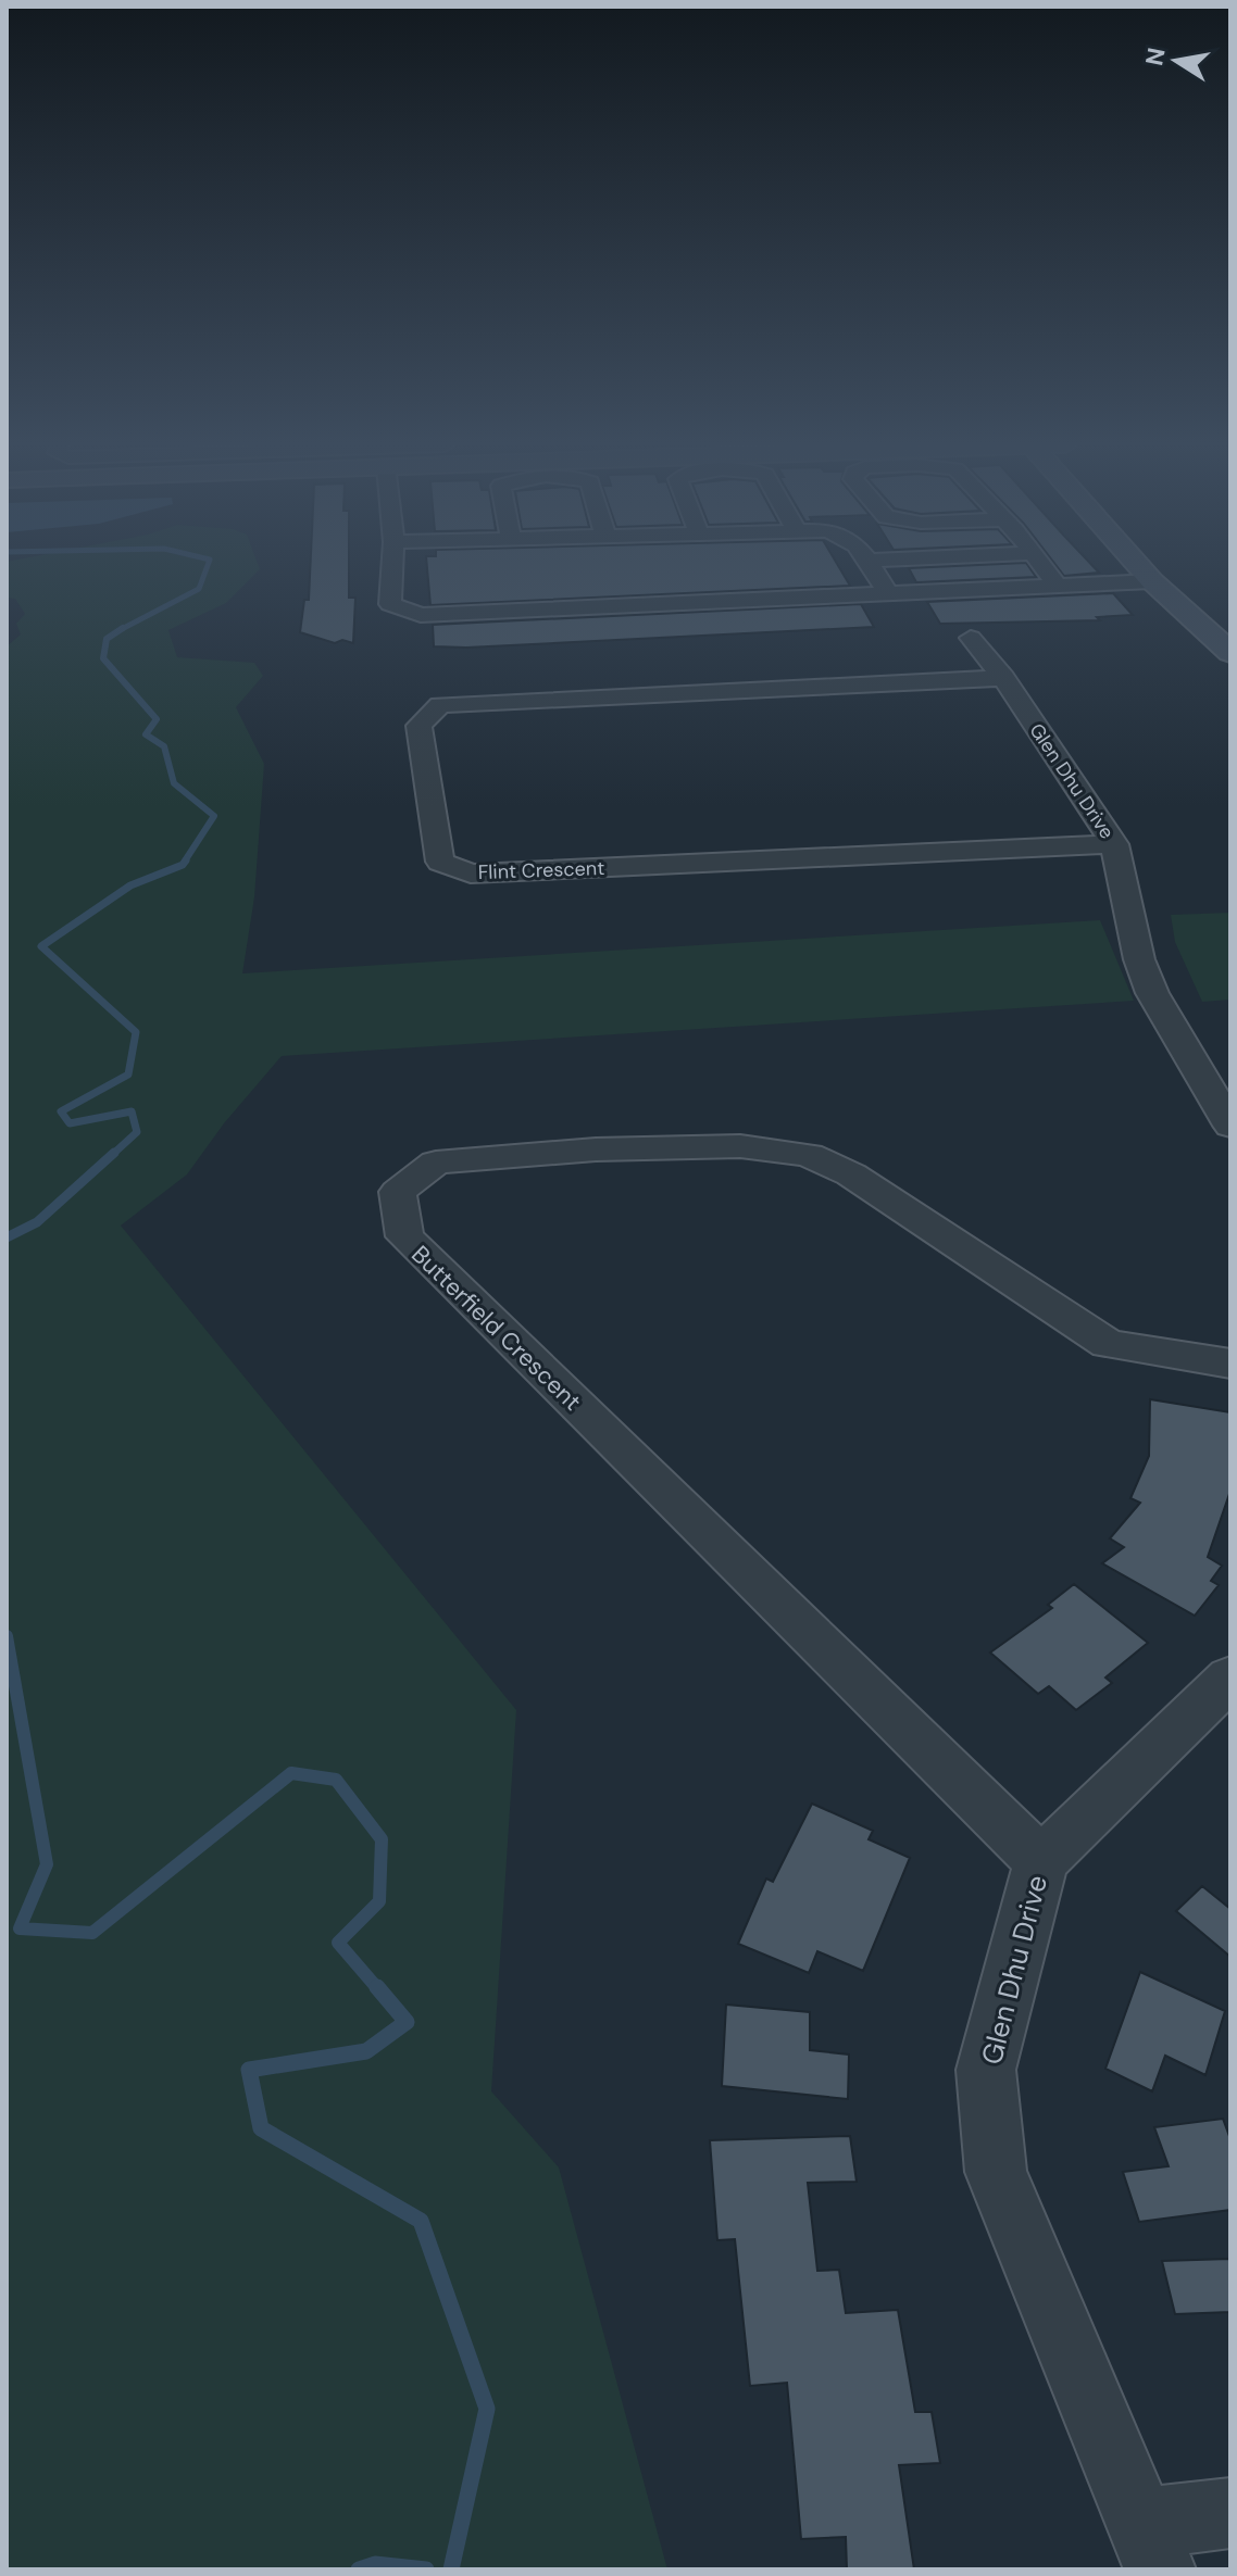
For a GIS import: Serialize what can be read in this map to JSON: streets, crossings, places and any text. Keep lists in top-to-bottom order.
{
  "streets": {
    "street": ["Glen Dhu Drive", "Flint Crescent", "Butterfield Crescent"]
  },
  "crossings": [
    ["Glen Dhu Drive", "Flint Crescent"],
    ["Glen Dhu Drive", "Butterfield Crescent"]
  ],
  "north": "left"
}
